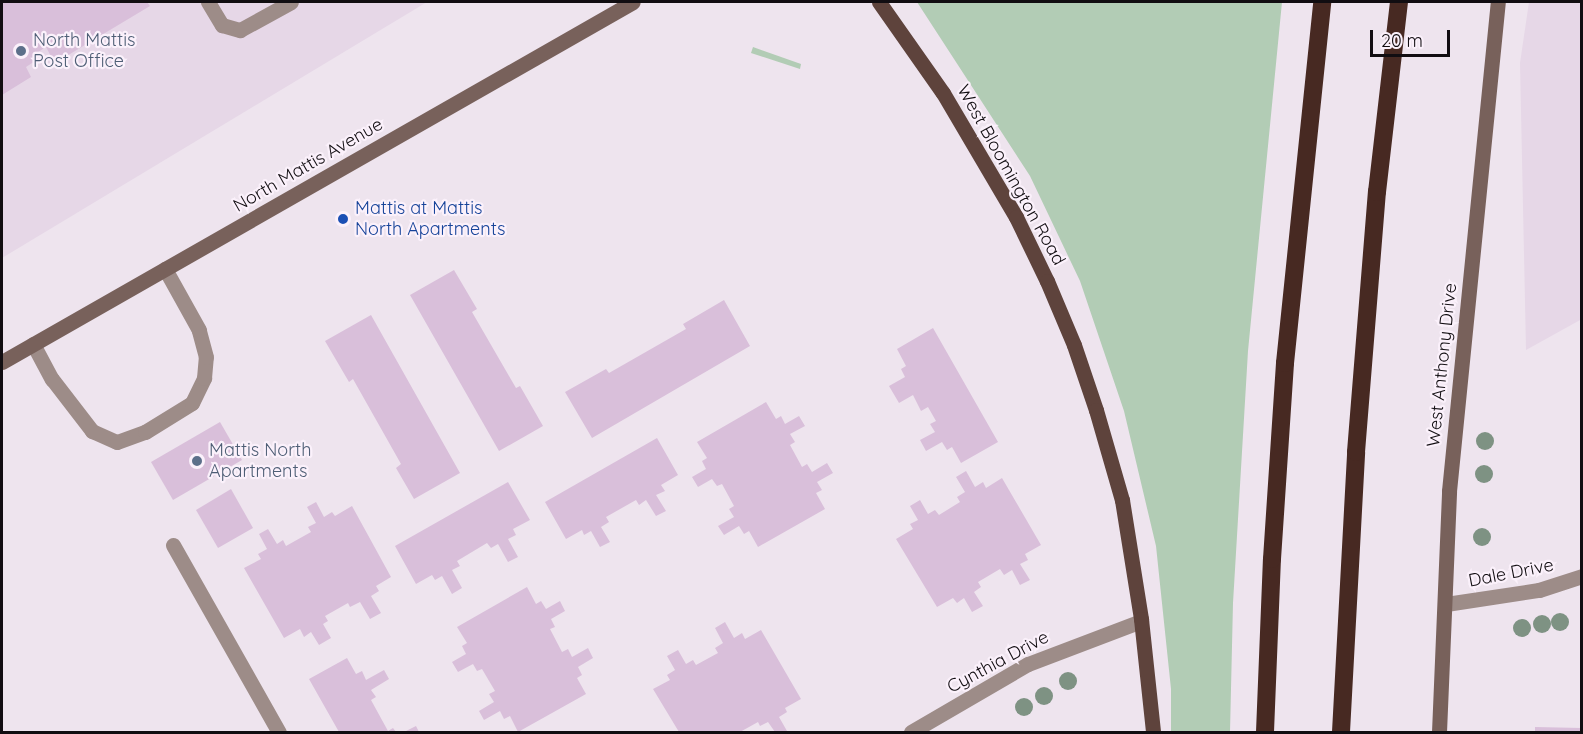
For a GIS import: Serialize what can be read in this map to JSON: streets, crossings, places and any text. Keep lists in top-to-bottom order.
{
  "streets": {
    "main road": ["North Mattis Avenue", "West Bloomington Road", "West Anthony Drive"],
    "street": ["Dale Drive", "Cynthia Drive"]
  },
  "crossings": [
    ["West Bloomington Road", "Cynthia Drive"],
    ["West Anthony Drive", "Dale Drive"]
  ],
  "places": ["North Mattis Post Office", "Mattis at Mattis North Apartments", "Mattis North Apartments"],
  "scale_bar": "20 m"
}
